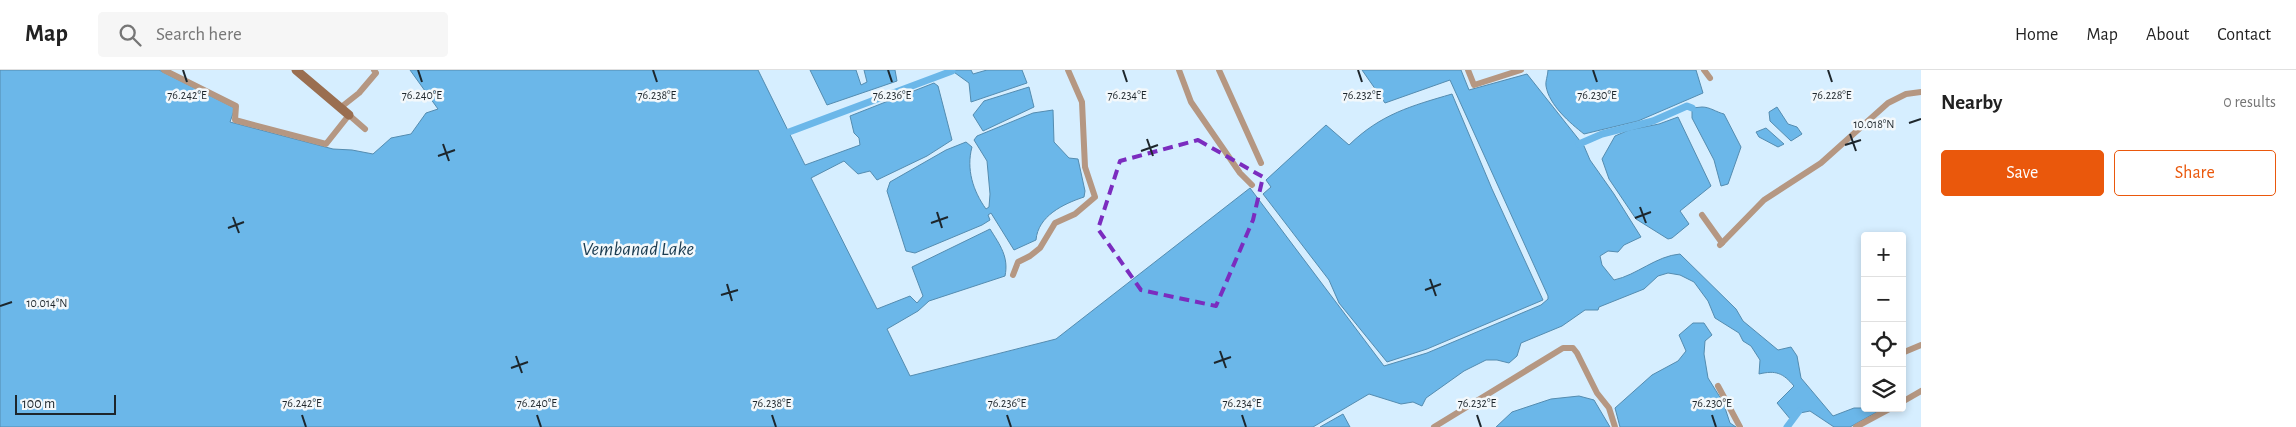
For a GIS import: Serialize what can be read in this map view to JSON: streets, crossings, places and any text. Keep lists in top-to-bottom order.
{
  "water": ["Vembanad Lake"],
  "scale_bar": "100 m",
  "page": {
    "header": "Map",
    "search": "Search here",
    "nav": [
      "Home",
      "Map",
      "About",
      "Contact"
    ],
    "heading": ["Nearby", "0 results"],
    "buttons": ["Save", "Share"],
    "map_buttons": ["+", "−"],
    "scale": "100 m"
  },
  "coordinates": [
    "76.232°E",
    "76.242°E",
    "76.240°E",
    "76.238°E",
    "76.236°E",
    "76.234°E",
    "76.230°E",
    "76.228°E",
    "10.018°N",
    "10.014°N"
  ]
}
